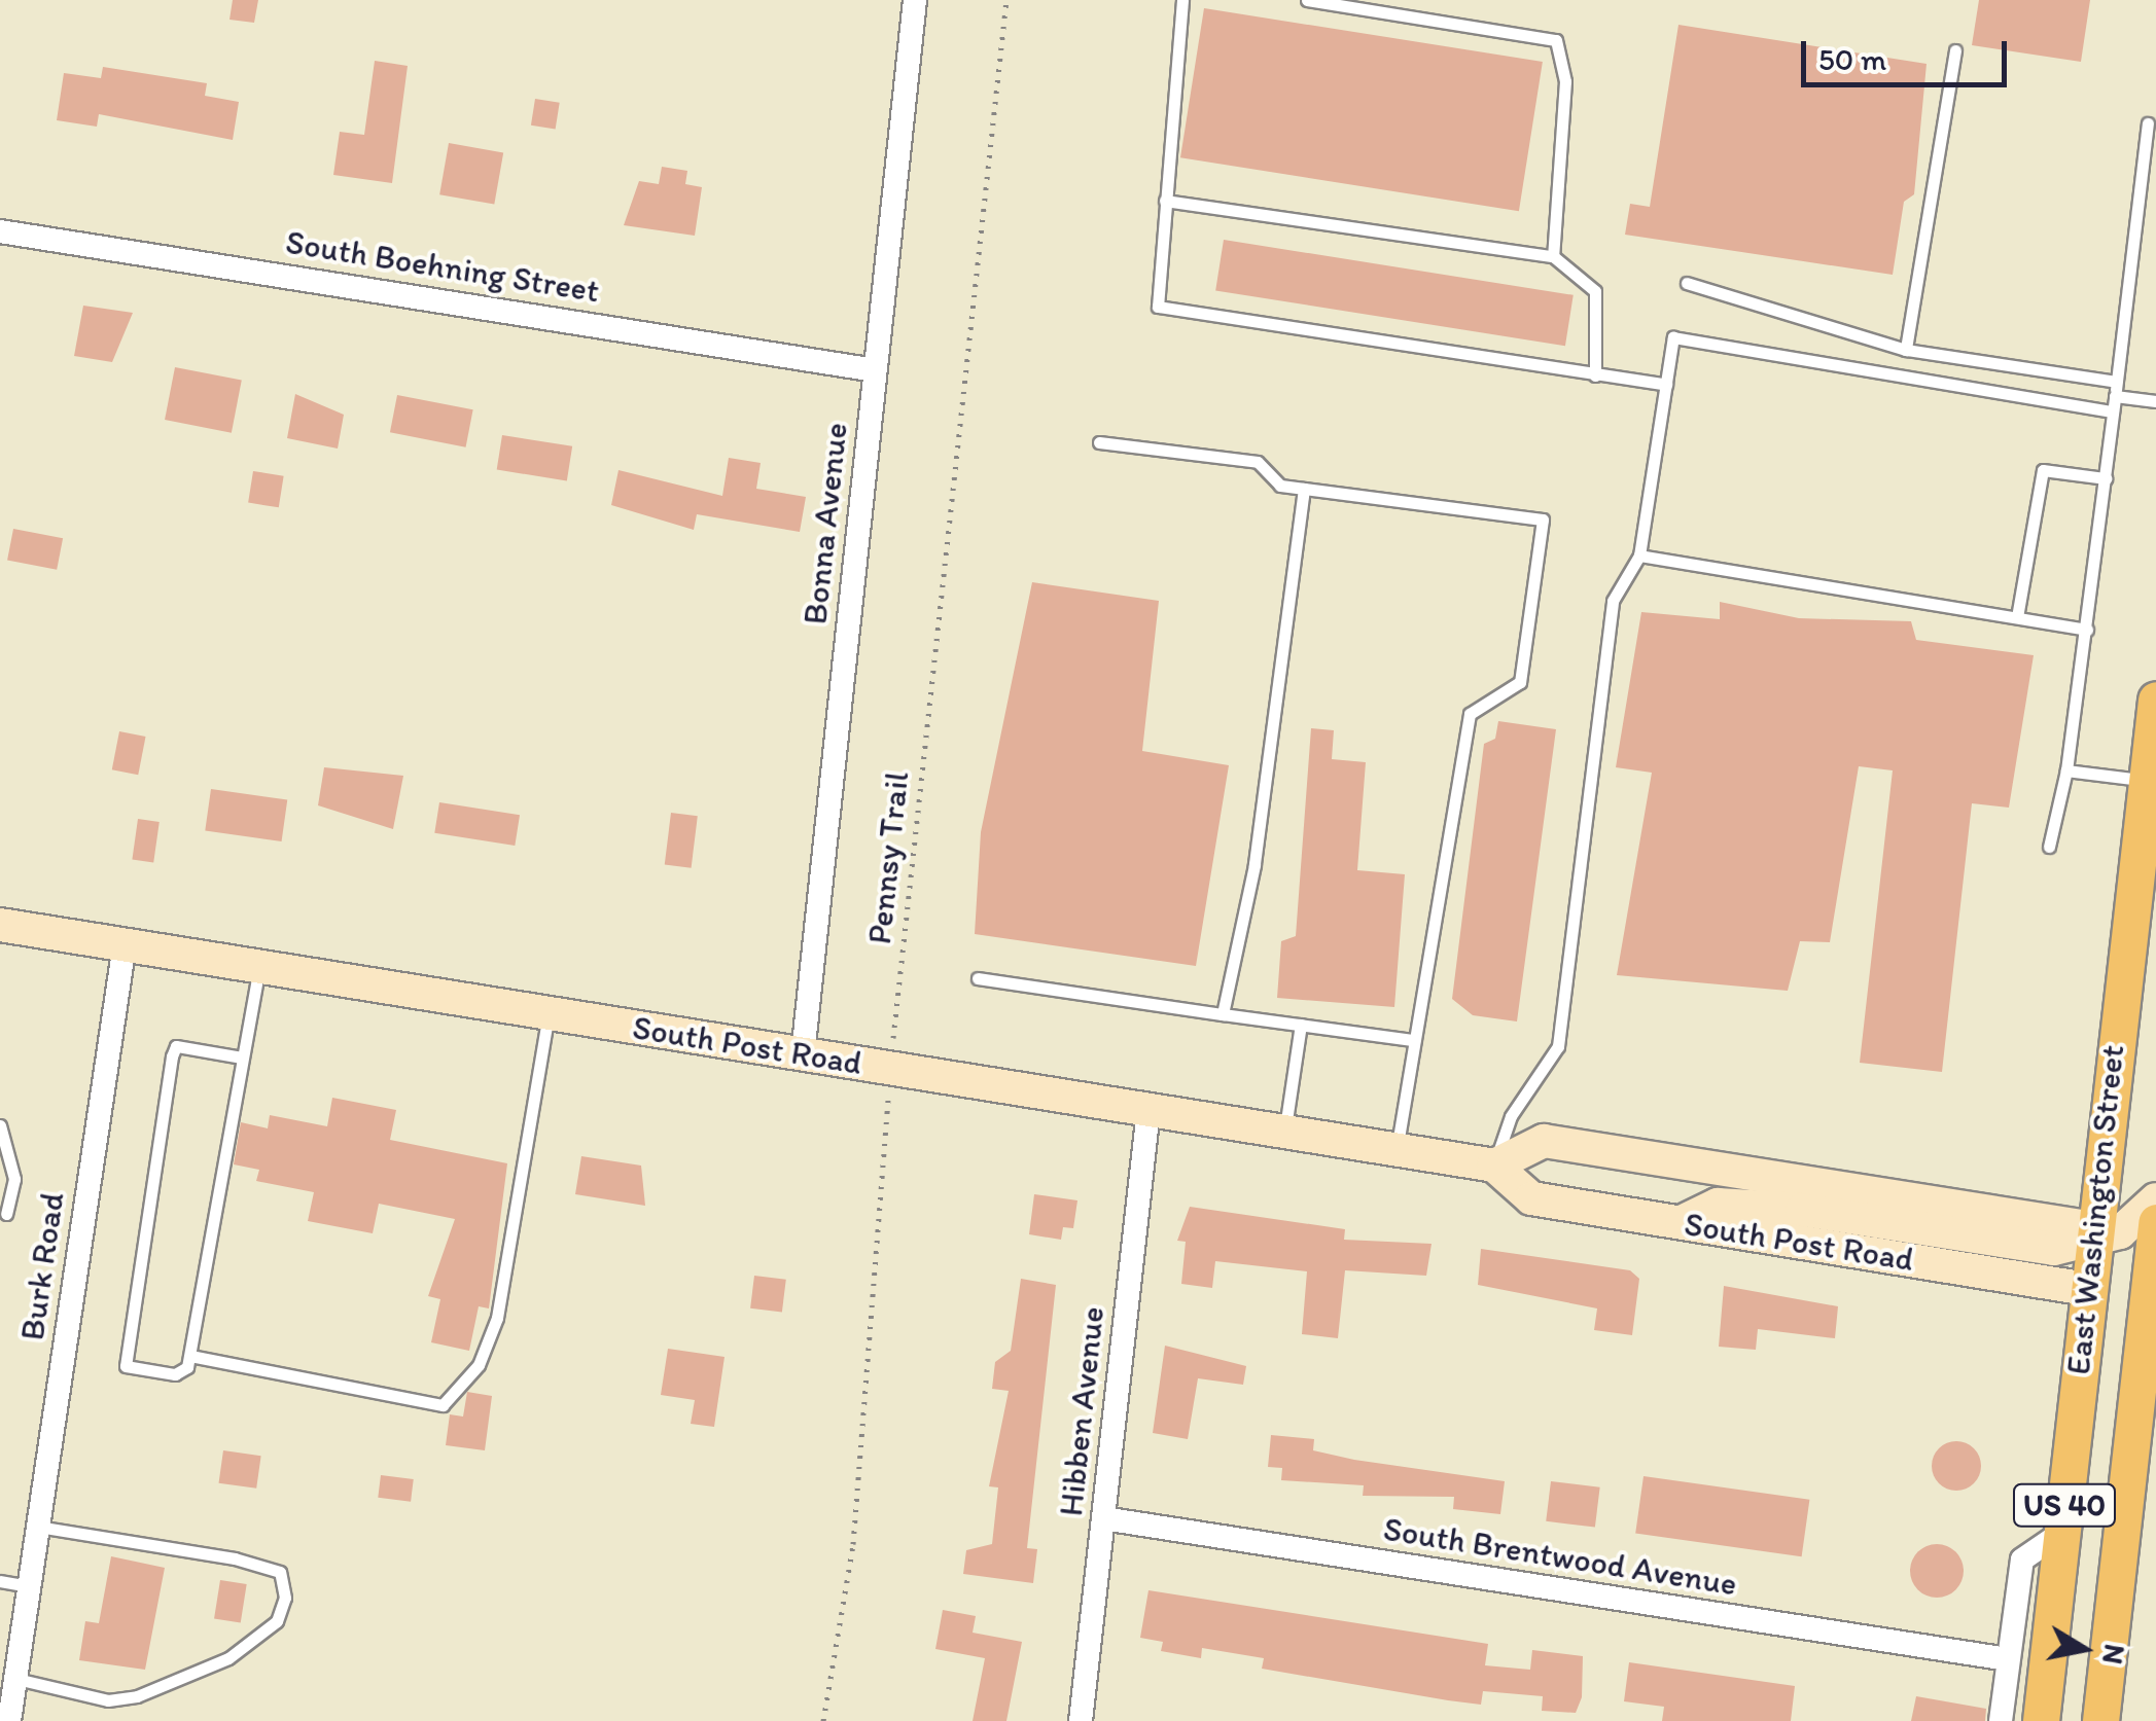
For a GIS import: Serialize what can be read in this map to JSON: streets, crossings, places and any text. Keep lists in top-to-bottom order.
{
  "streets": {
    "main road": ["South Post Road", "East Washington Street", "US 40"],
    "street": [
      "South Boehning Street",
      "Bonna Avenue",
      "Burk Road",
      "Hibben Avenue",
      "South Brentwood Avenue"
    ],
    "path": ["Pennsy Trail"]
  },
  "crossings": [
    ["South Boehning Street", "Bonna Avenue"],
    ["Bonna Avenue", "South Post Road"],
    ["Pennsy Trail", "South Post Road"],
    ["South Post Road", "East Washington Street"],
    ["South Post Road", "Burk Road"],
    ["South Post Road", "Hibben Avenue"],
    ["Hibben Avenue", "South Brentwood Avenue"]
  ],
  "scale_bar": "50 m",
  "north": "right"
}
